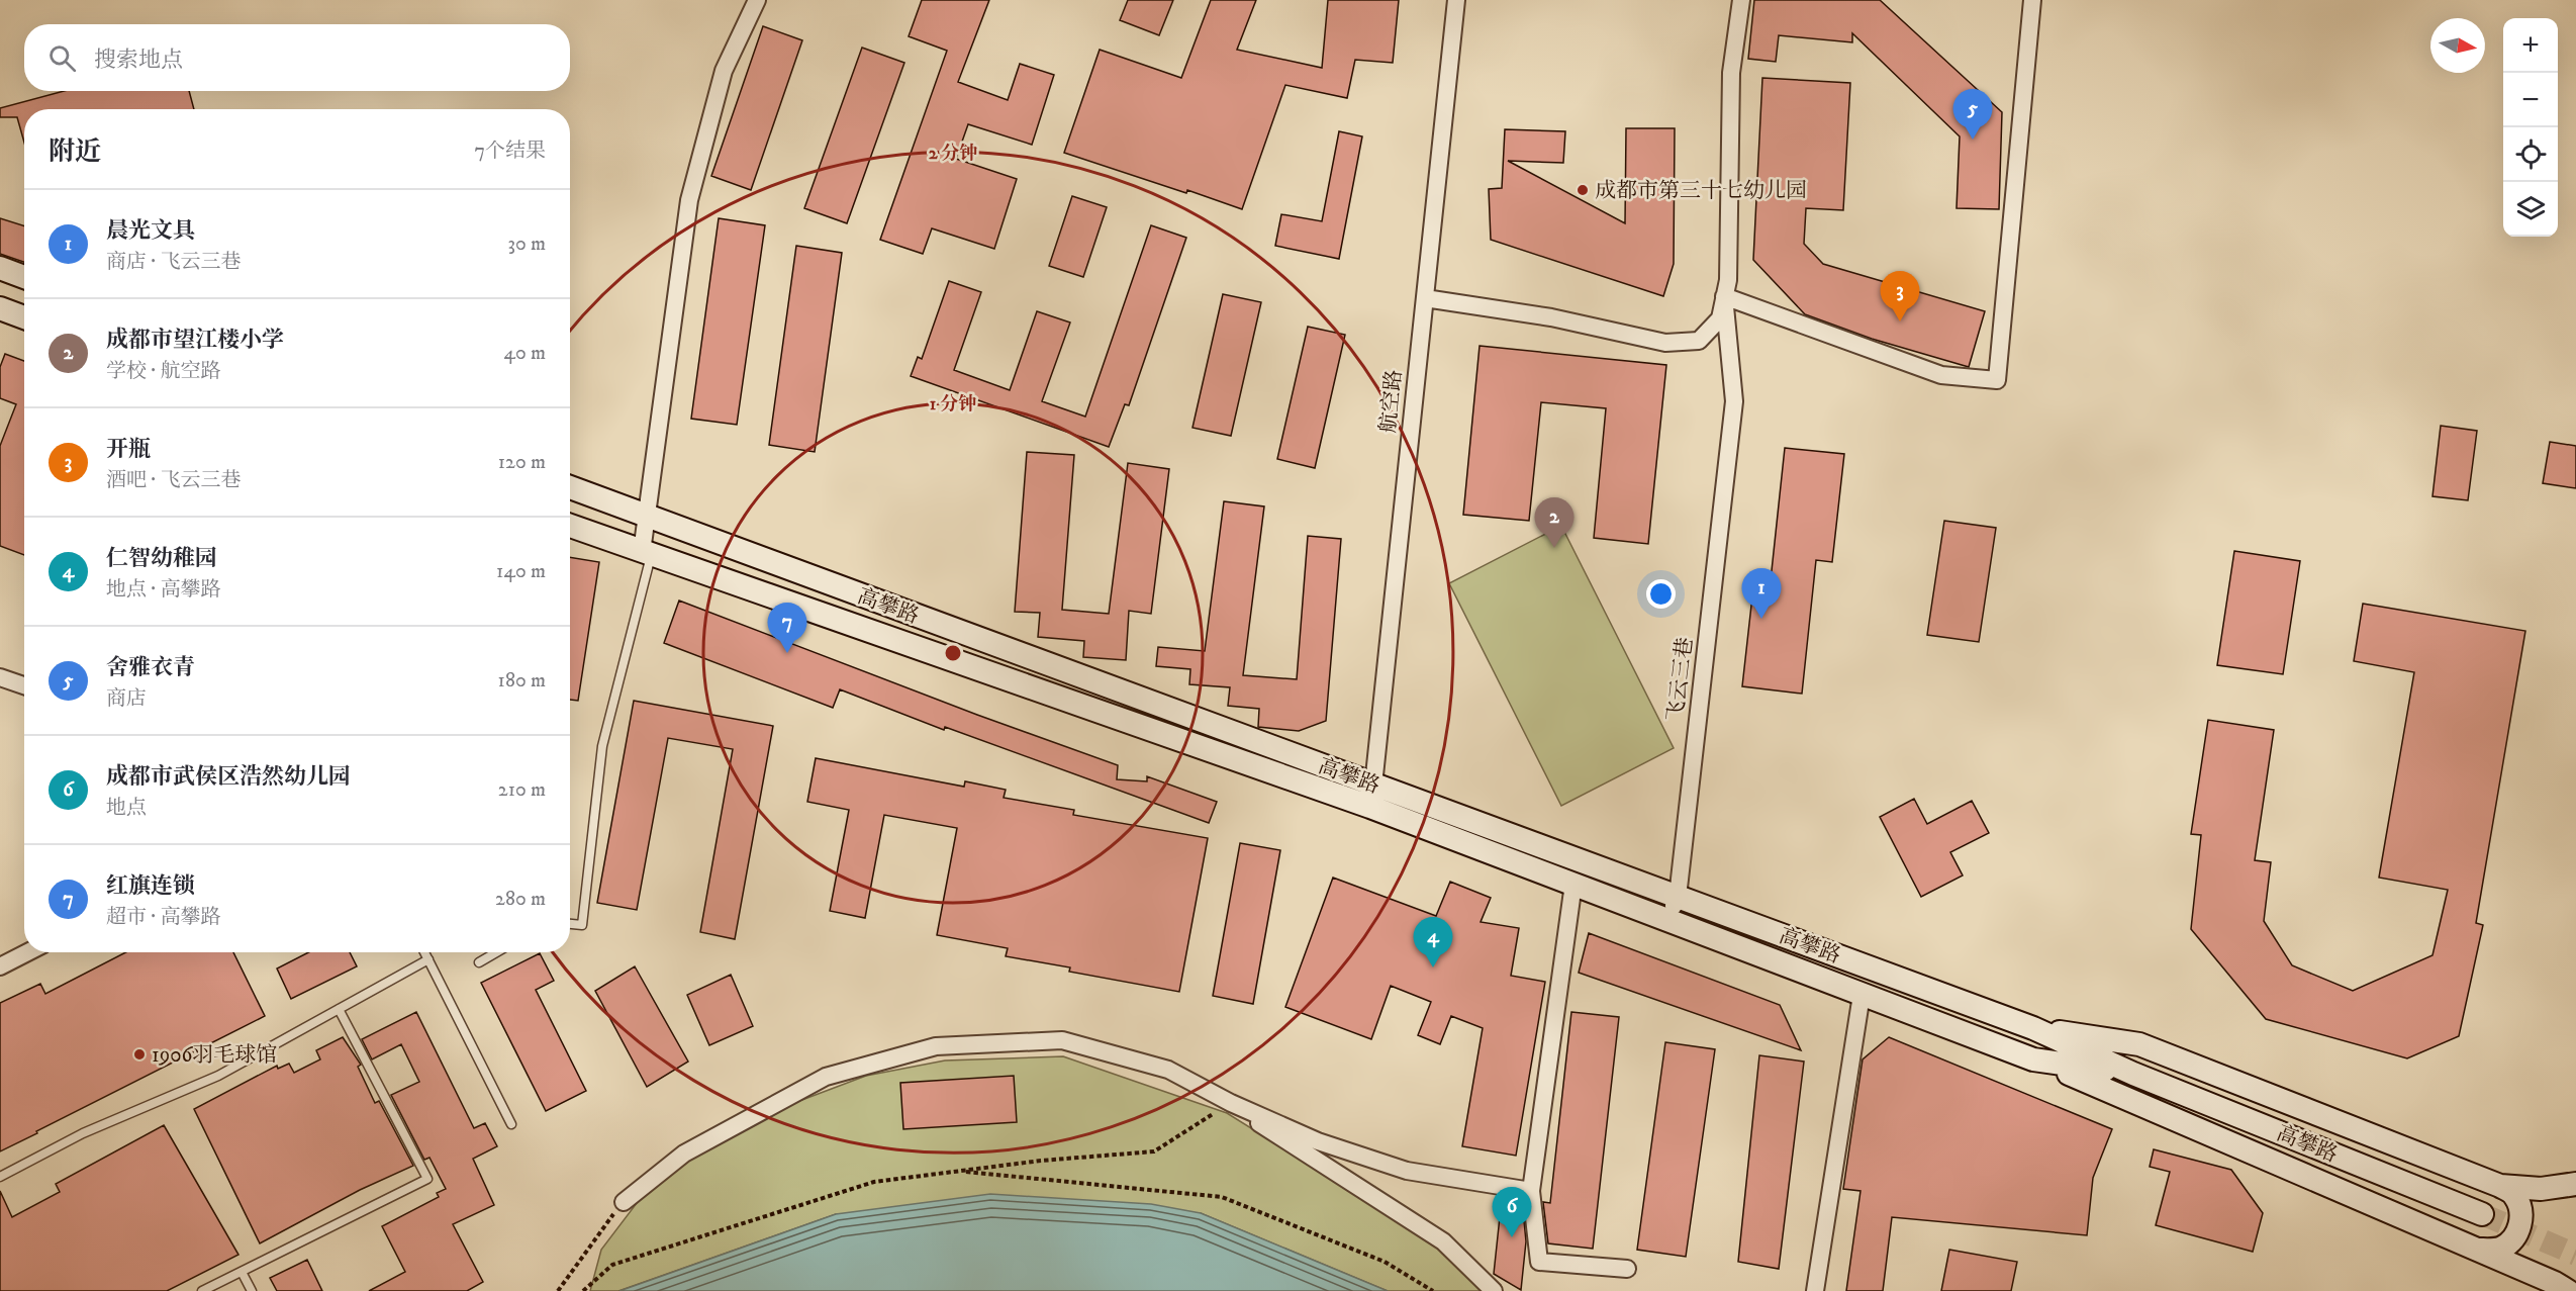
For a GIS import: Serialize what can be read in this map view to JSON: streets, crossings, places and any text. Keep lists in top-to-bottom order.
{
  "streets": {
    "main road": ["高攀路"],
    "street": ["航空路", "飞云三巷"]
  },
  "crossings": [
    ["航空路", "高攀路"],
    ["高攀路", "飞云三巷"]
  ],
  "places": ["成都市第三十七幼儿园", "1906羽毛球馆"],
  "north": "right",
  "page": {
    "map_buttons": ["+", "−"],
    "search": "搜索地点",
    "pins": [
      "5",
      "3",
      "2",
      "1",
      "7",
      "4",
      "6"
    ],
    "heading": ["附近", "7个结果"],
    "list": [
      {
        "mark": "1",
        "name": "晨光文具",
        "note": "商店 · 飞云三巷",
        "value": "30 m"
      },
      {
        "mark": "2",
        "name": "成都市望江楼小学",
        "note": "学校 · 航空路",
        "value": "40 m"
      },
      {
        "mark": "3",
        "name": "开瓶",
        "note": "酒吧 · 飞云三巷",
        "value": "120 m"
      },
      {
        "mark": "4",
        "name": "仁智幼稚园",
        "note": "地点 · 高攀路",
        "value": "140 m"
      },
      {
        "mark": "5",
        "name": "舍雅衣青",
        "note": "商店",
        "value": "180 m"
      },
      {
        "mark": "6",
        "name": "成都市武侯区浩然幼儿园",
        "note": "地点",
        "value": "210 m"
      },
      {
        "mark": "7",
        "name": "红旗连锁",
        "note": "超市 · 高攀路",
        "value": "280 m"
      }
    ]
  },
  "rings": ["2 分钟", "1 分钟"]
}
